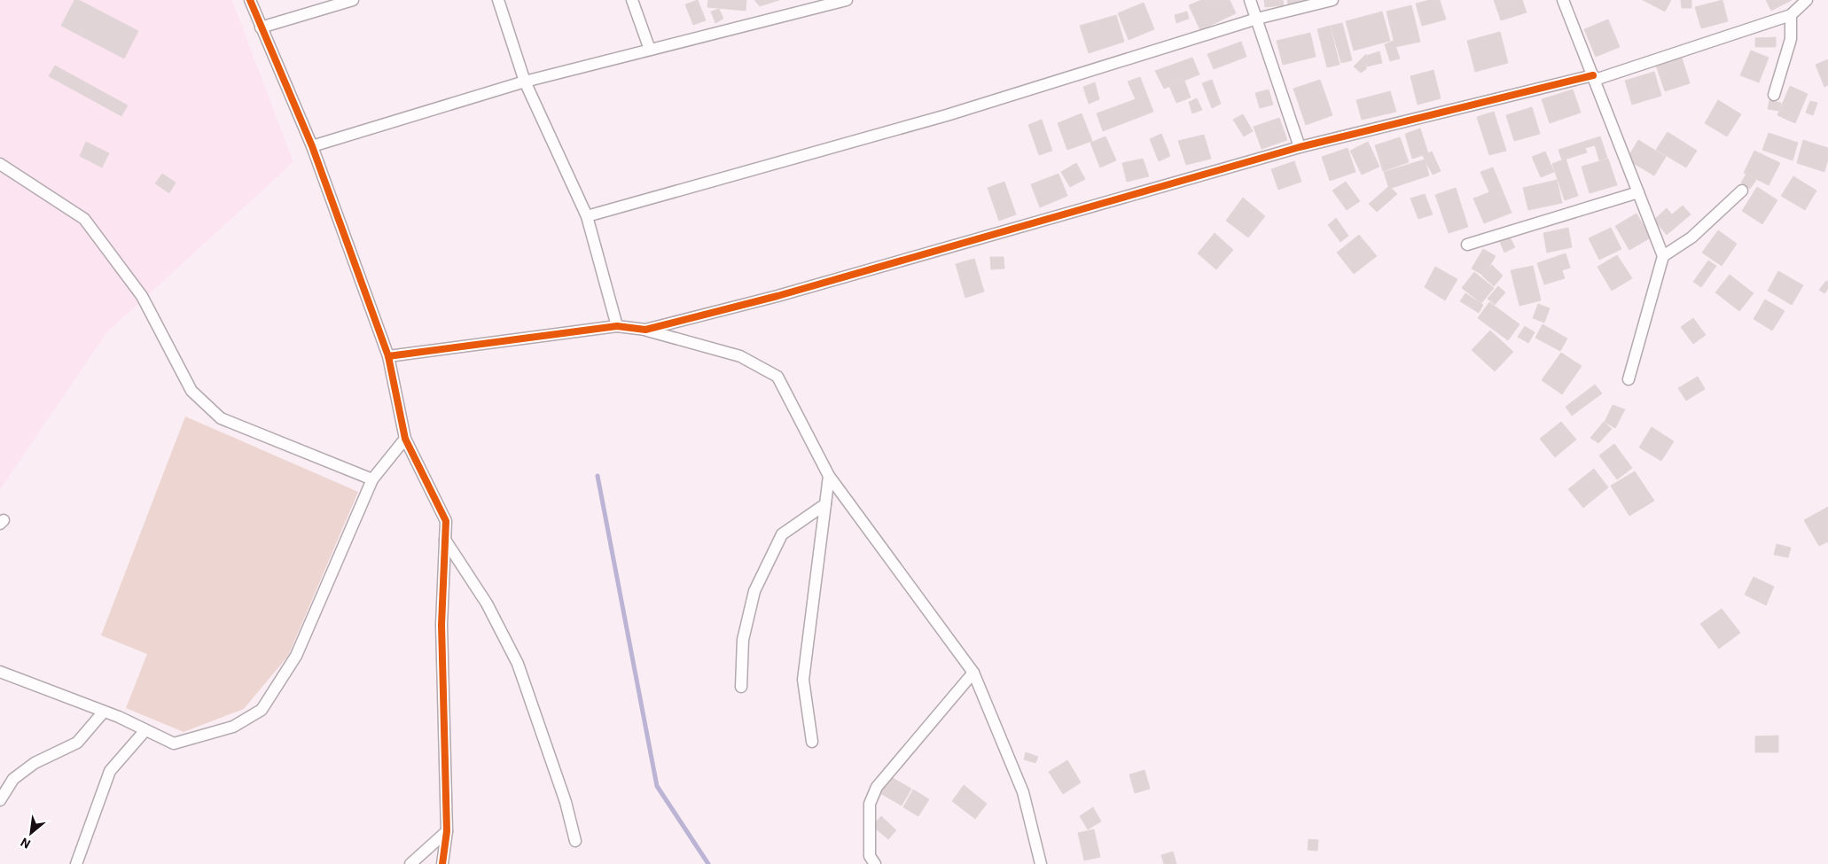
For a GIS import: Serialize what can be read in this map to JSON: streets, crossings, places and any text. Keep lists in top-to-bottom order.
{
  "north": "bottom left"
}
